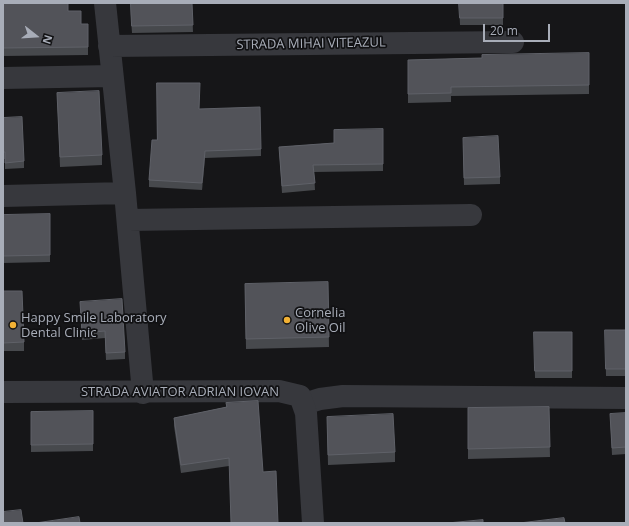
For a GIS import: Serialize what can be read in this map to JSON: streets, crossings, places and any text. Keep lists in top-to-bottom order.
{
  "streets": {
    "street": ["STRADA MIHAI VITEAZUL", "STRADA AVIATOR ADRIAN IOVAN"]
  },
  "places": ["Cornelia Olive Oil", "Happy Smile Laboratory Dental Clinic"],
  "scale_bar": "20 m",
  "north": "right"
}
